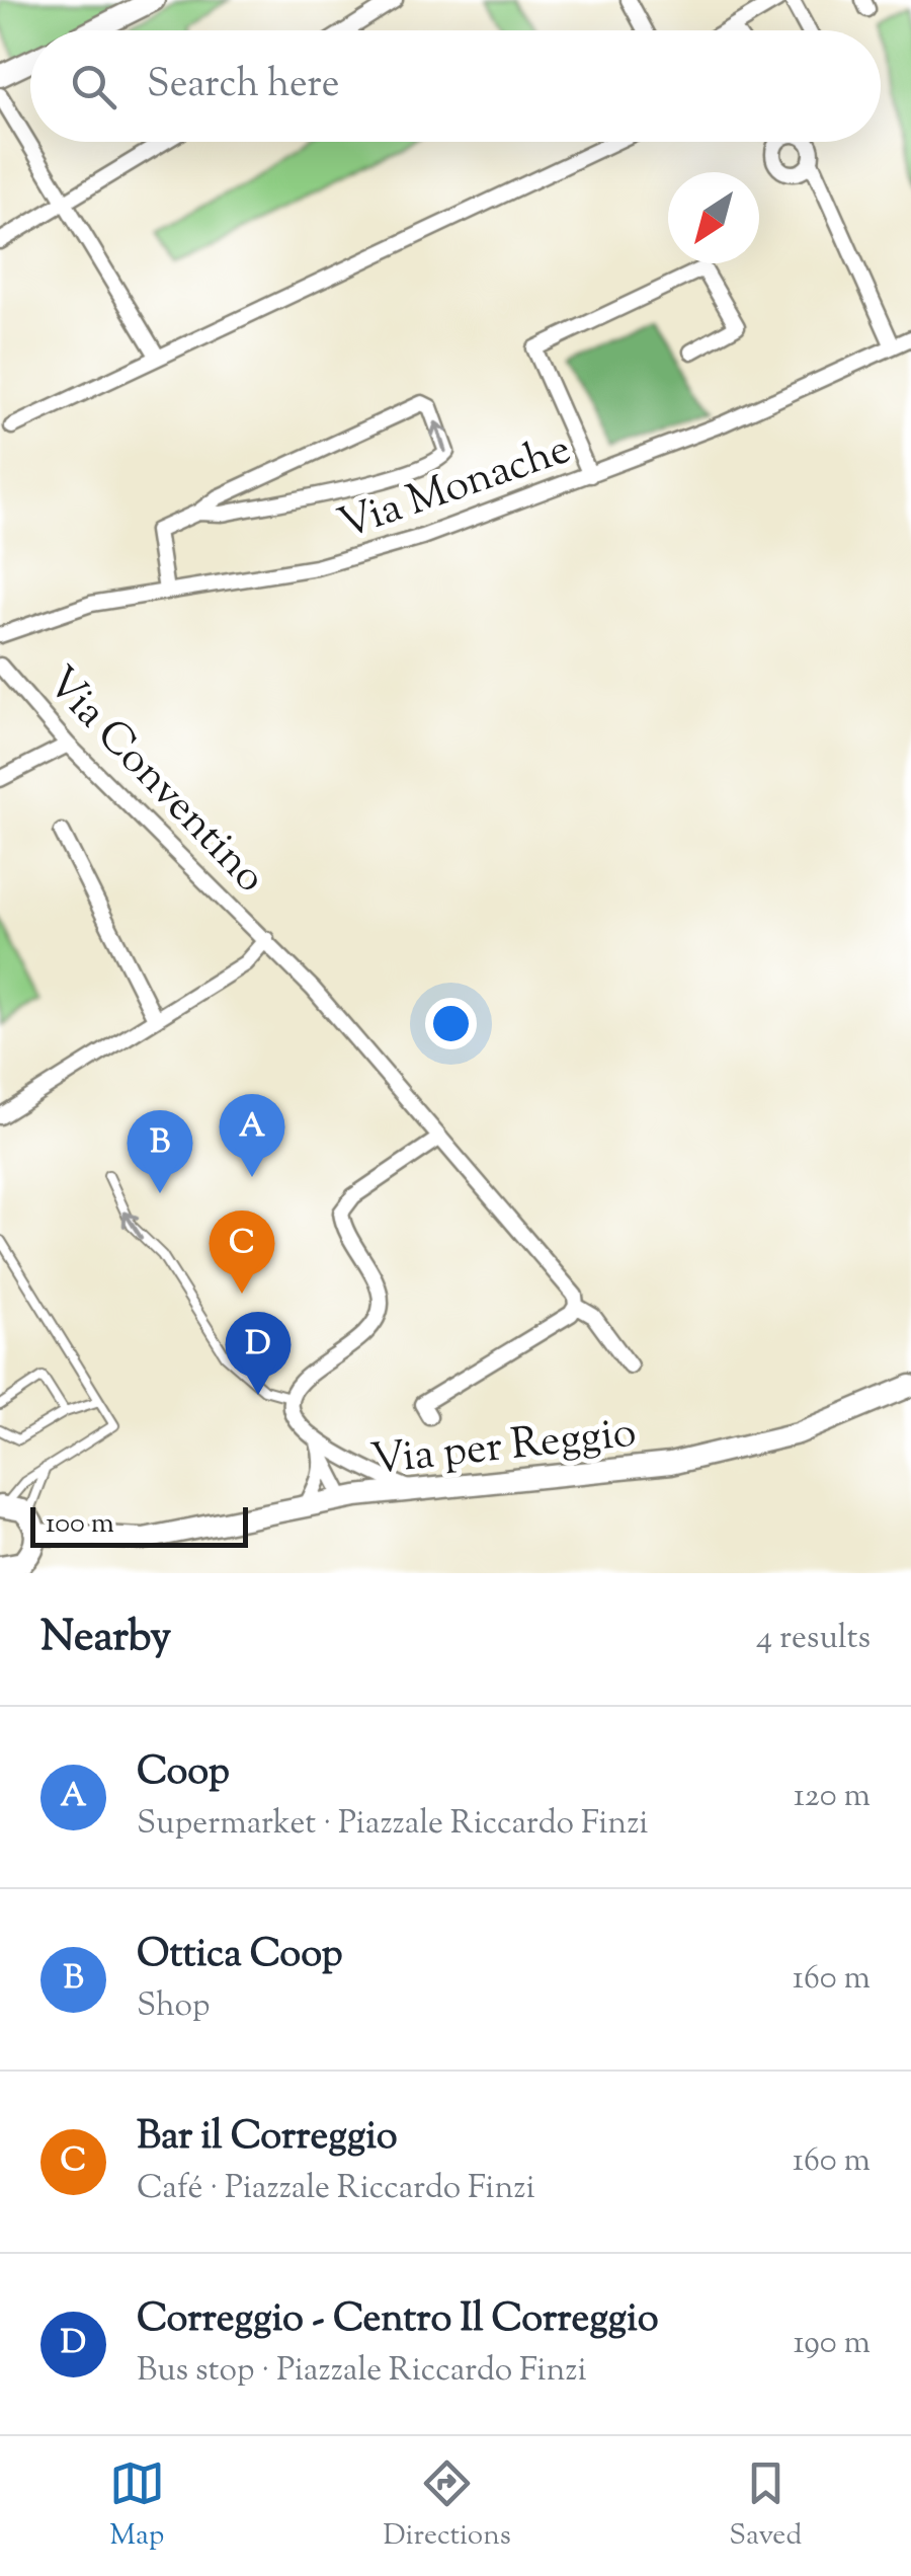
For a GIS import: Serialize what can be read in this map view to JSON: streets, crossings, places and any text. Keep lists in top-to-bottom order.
{
  "streets": {
    "main road": ["Via per Reggio"],
    "street": ["Via Monache", "Via Conventino"]
  },
  "scale_bar": "100 m",
  "north": "bottom left",
  "page": {
    "search": "Search here",
    "pins": [
      "A",
      "B",
      "C",
      "D"
    ],
    "scale": "100 m",
    "heading": ["Nearby", "4 results"],
    "list": [
      {
        "mark": "A",
        "name": "Coop",
        "note": "Supermarket · Piazzale Riccardo Finzi",
        "value": "120 m"
      },
      {
        "mark": "B",
        "name": "Ottica Coop",
        "note": "Shop",
        "value": "160 m"
      },
      {
        "mark": "C",
        "name": "Bar il Correggio",
        "note": "Café · Piazzale Riccardo Finzi",
        "value": "160 m"
      },
      {
        "mark": "D",
        "name": "Correggio - Centro Il Correggio",
        "note": "Bus stop · Piazzale Riccardo Finzi",
        "value": "190 m"
      }
    ],
    "nav": ["Map", "Directions", "Saved"]
  }
}
